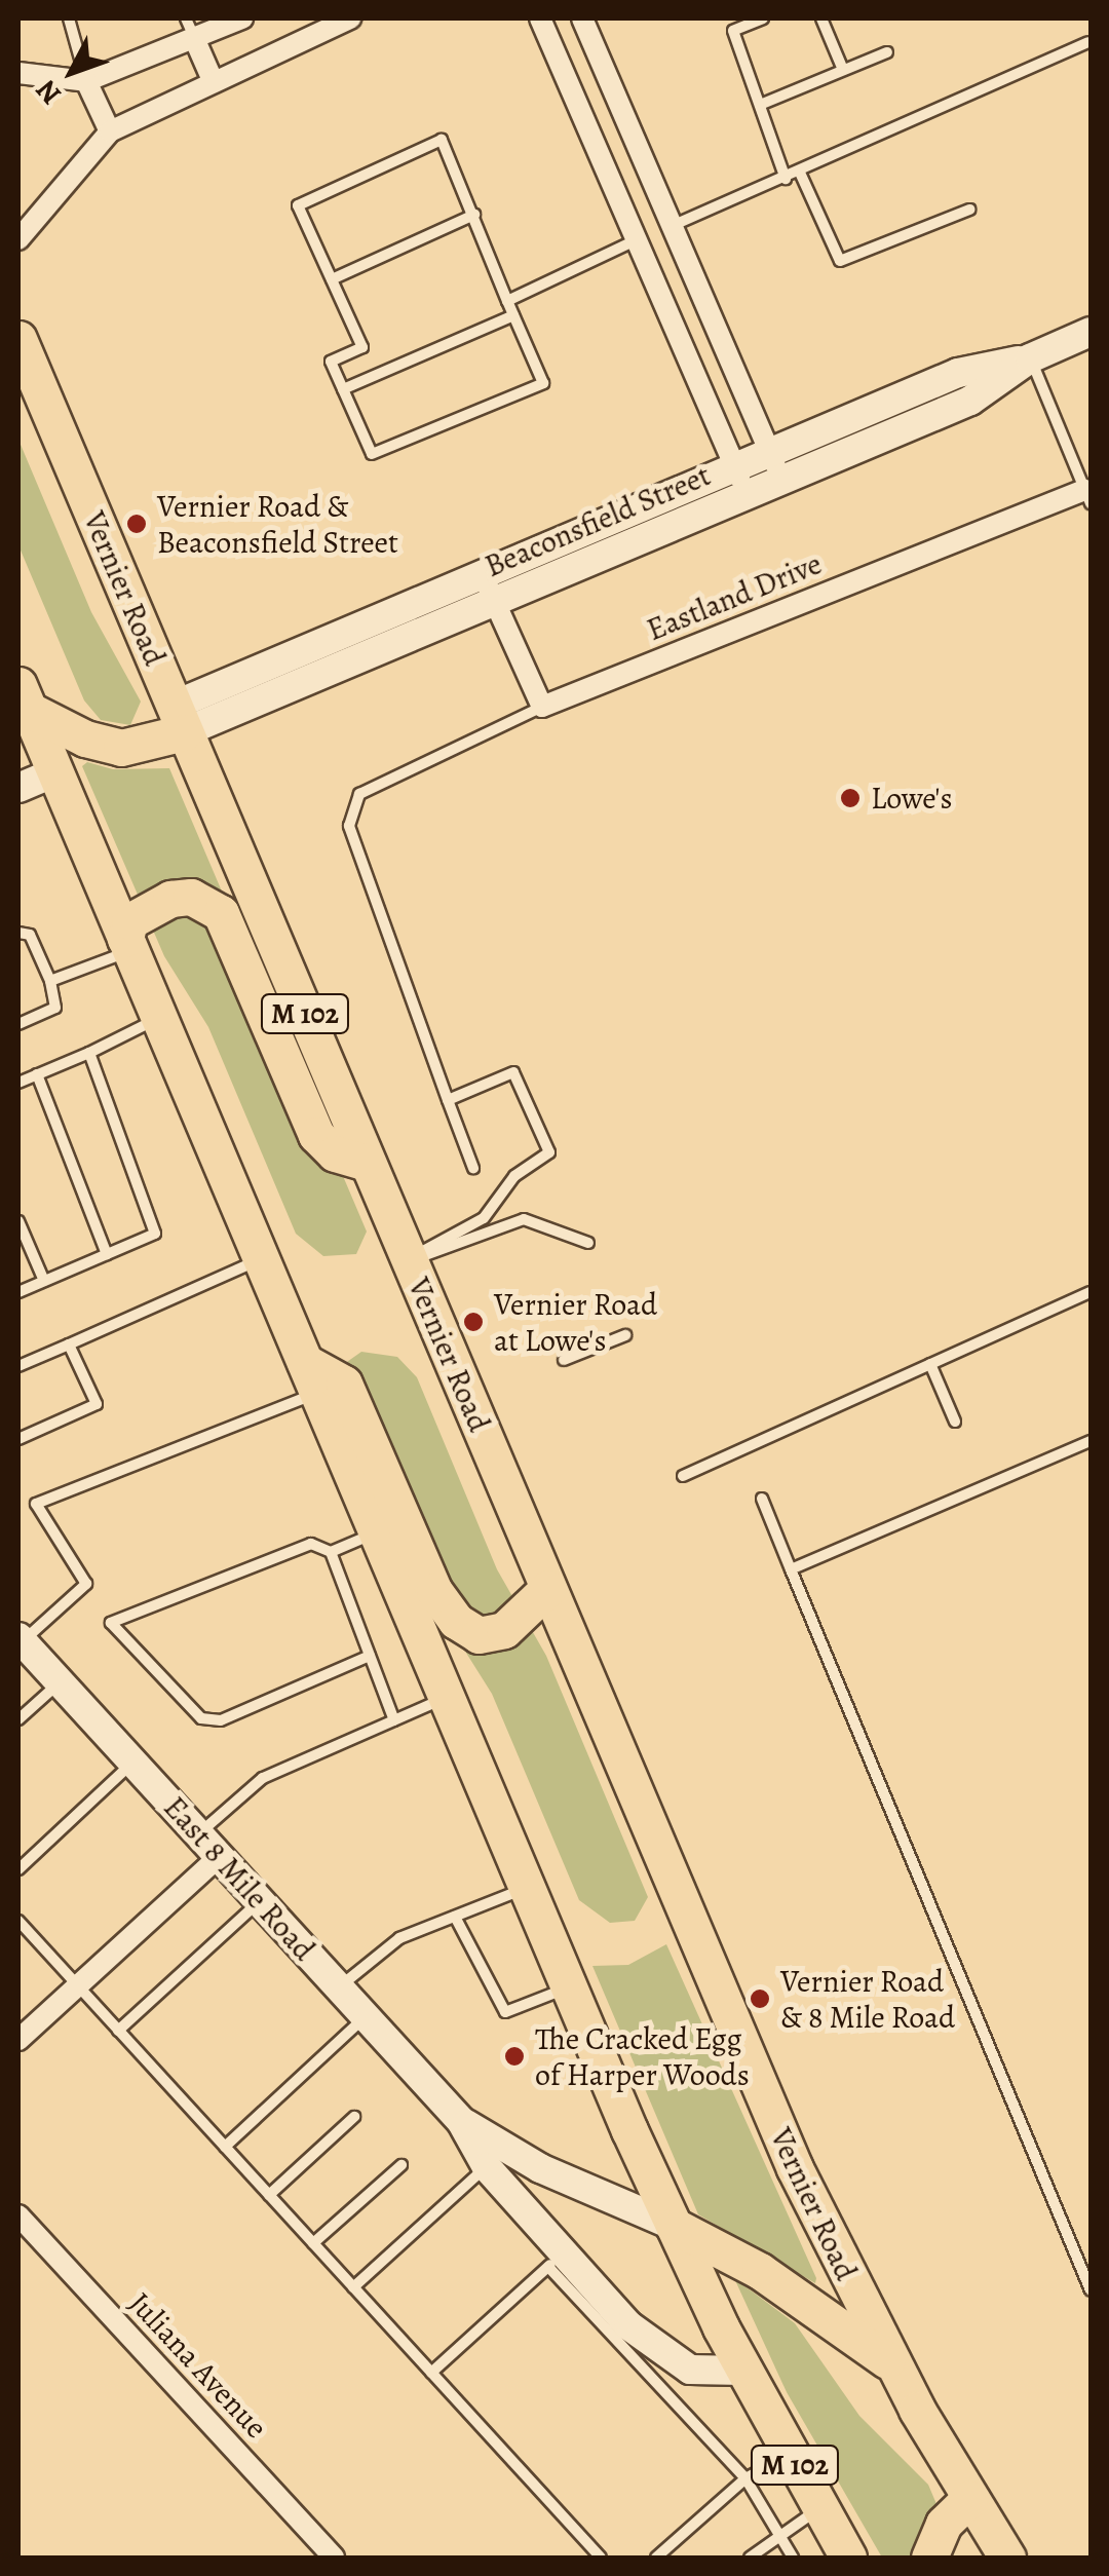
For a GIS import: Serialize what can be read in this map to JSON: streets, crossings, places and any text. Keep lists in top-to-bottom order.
{
  "streets": {
    "highway": ["Vernier Road", "M 102"],
    "street": [
      "Beaconsfield Street",
      "Eastland Drive",
      "East 8 Mile Road",
      "Juliana Avenue"
    ]
  },
  "crossings": [
    ["Beaconsfield Street", "Vernier Road"],
    ["Beaconsfield Street", "Eastland Drive"],
    ["Vernier Road", "M 102"],
    ["M 102", "East 8 Mile Road"]
  ],
  "places": [
    "Vernier Road & Beaconsfield Street",
    "Lowe's",
    "Vernier Road at Lowe's",
    "Vernier Road & 8 Mile Road",
    "The Cracked Egg of Harper Woods"
  ],
  "north": "bottom left"
}
